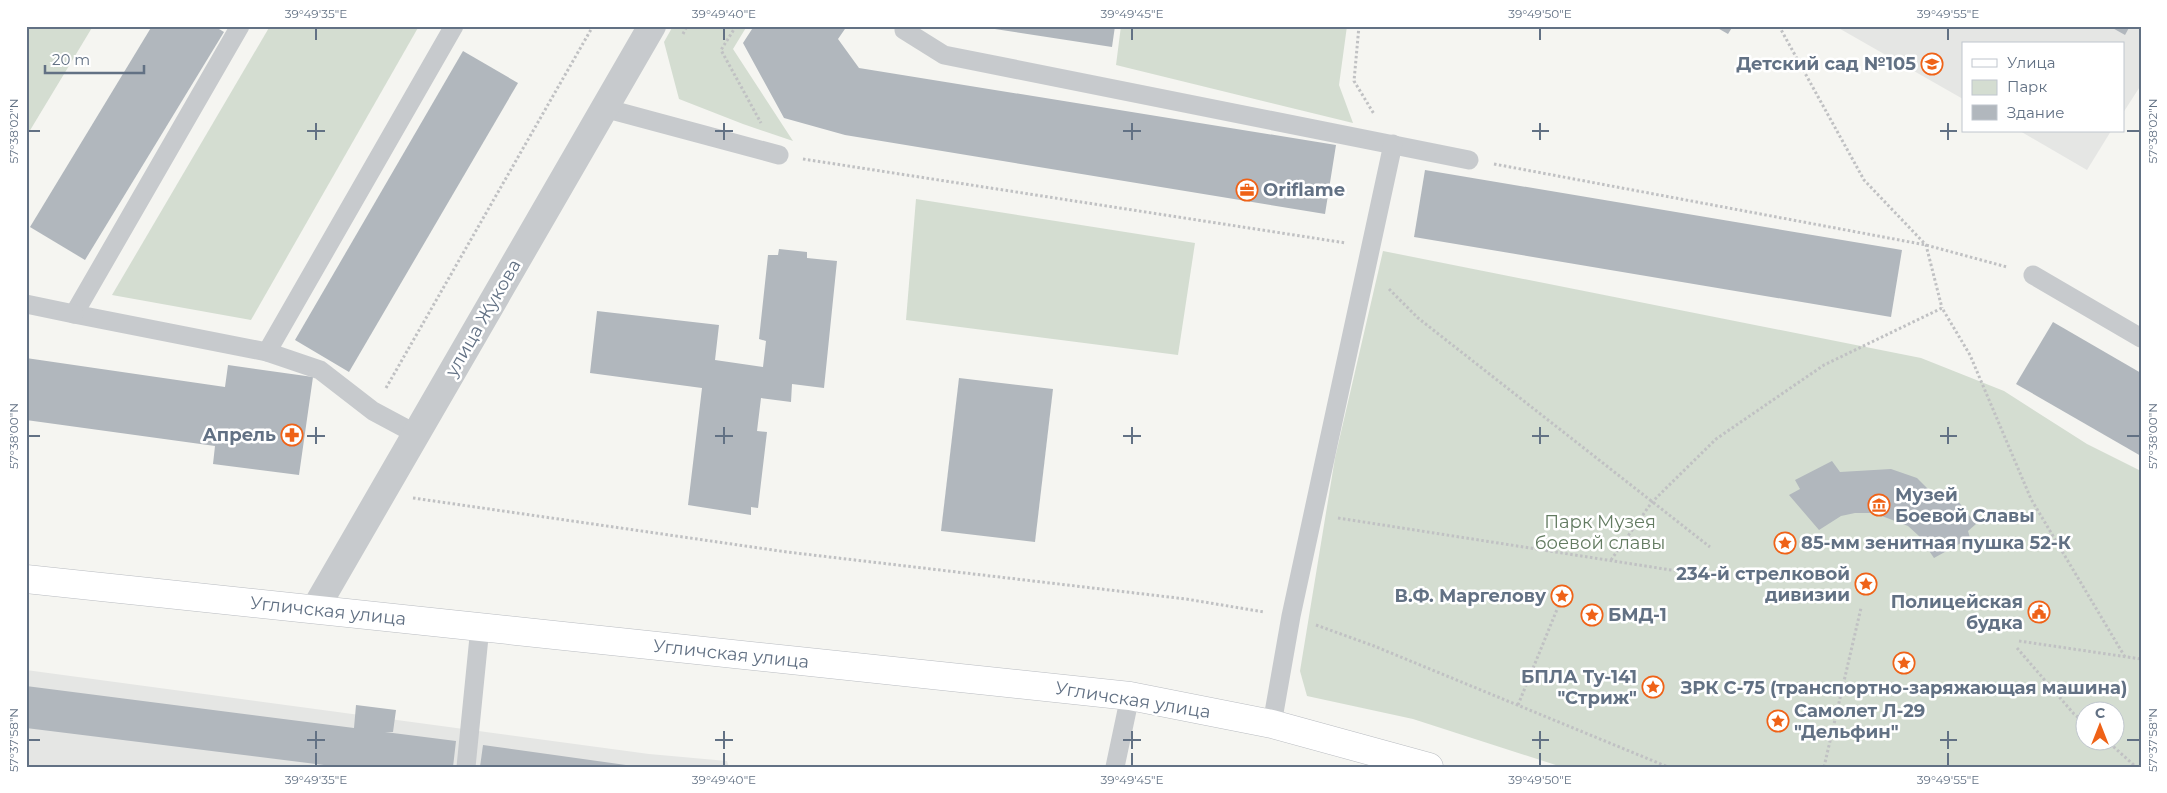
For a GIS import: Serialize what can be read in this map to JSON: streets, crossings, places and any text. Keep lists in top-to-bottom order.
{
  "streets": {
    "main road": ["Угличская улица"],
    "street": ["улица Жукова"]
  },
  "crossings": [
    ["улица Жукова", "Угличская улица"]
  ],
  "parks": ["Парк Музея боевой славы"],
  "places": {
    "school or university": ["Детский сад №105"],
    "office": ["Oriflame"],
    "pharmacy": ["Апрель"],
    "museum": ["Музей Боевой Славы"],
    "place": [
      "85-мм зенитная пушка 52-К",
      "234-й стрелковой дивизии",
      "В.Ф. Маргелову",
      "БМД-1",
      "ЗРК С-75 (транспортно-заряжающая машина)",
      "БПЛА Ту-141 \"Стриж\"",
      "Самолет Л-29 \"Дельфин\""
    ],
    "public building": ["Полицейская будка"]
  },
  "legend": ["Улица", "Парк", "Здание"],
  "scale_bar": "20 m",
  "north": "top",
  "coordinates": [
    "39°49'35\"E",
    "39°49'40\"E",
    "39°49'45\"E",
    "39°49'50\"E",
    "39°49'55\"E",
    "57°38'02\"N",
    "57°38'00\"N",
    "57°37'58\"N"
  ]
}
